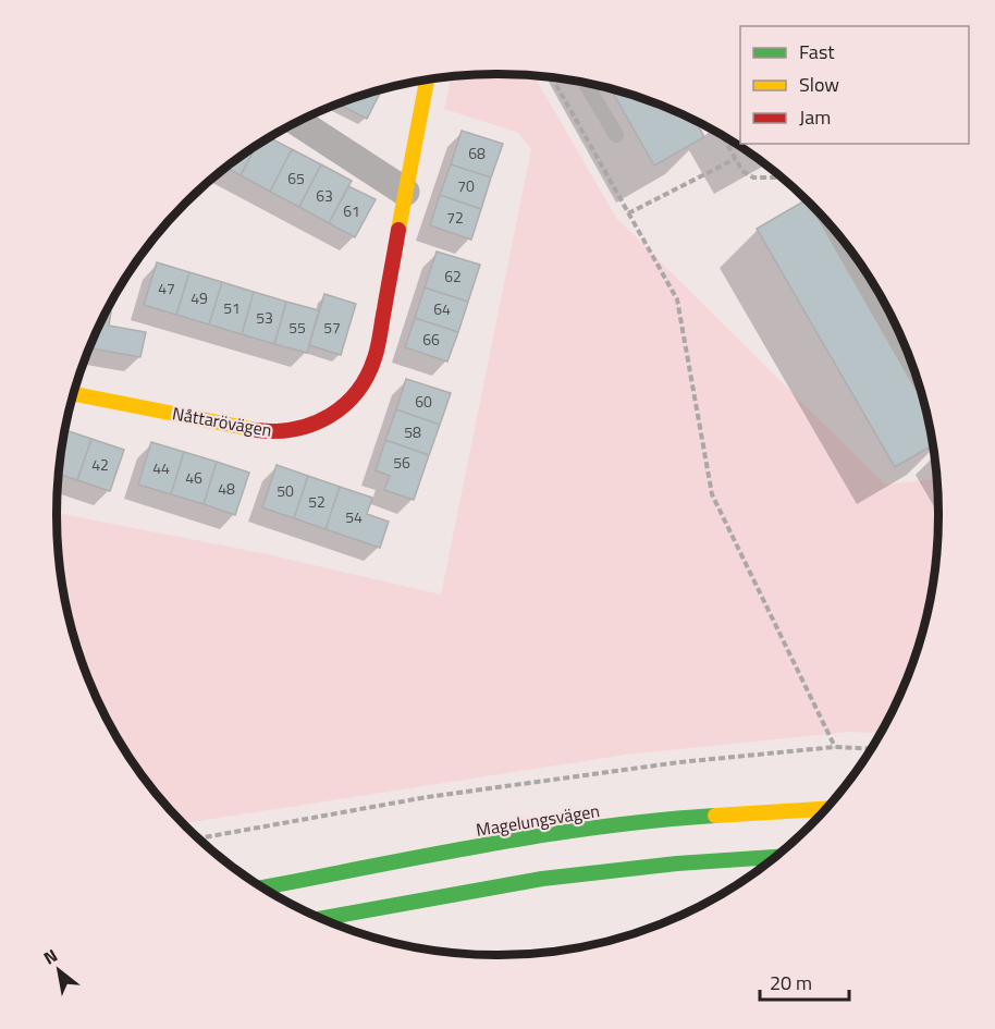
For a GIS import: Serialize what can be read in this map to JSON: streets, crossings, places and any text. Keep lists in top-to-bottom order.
{
  "streets": {
    "main road": ["Nåttarövägen", "Magelungsvägen"]
  },
  "house_numbers": [
    "68",
    "65",
    "70",
    "63",
    "61",
    "72",
    "62",
    "47",
    "49",
    "51",
    "64",
    "53",
    "55",
    "57",
    "66",
    "60",
    "58",
    "56",
    "42",
    "44",
    "46",
    "48",
    "50",
    "52",
    "54"
  ],
  "legend": ["Fast", "Slow", "Jam"],
  "scale_bar": "20 m",
  "north": "top left"
}
